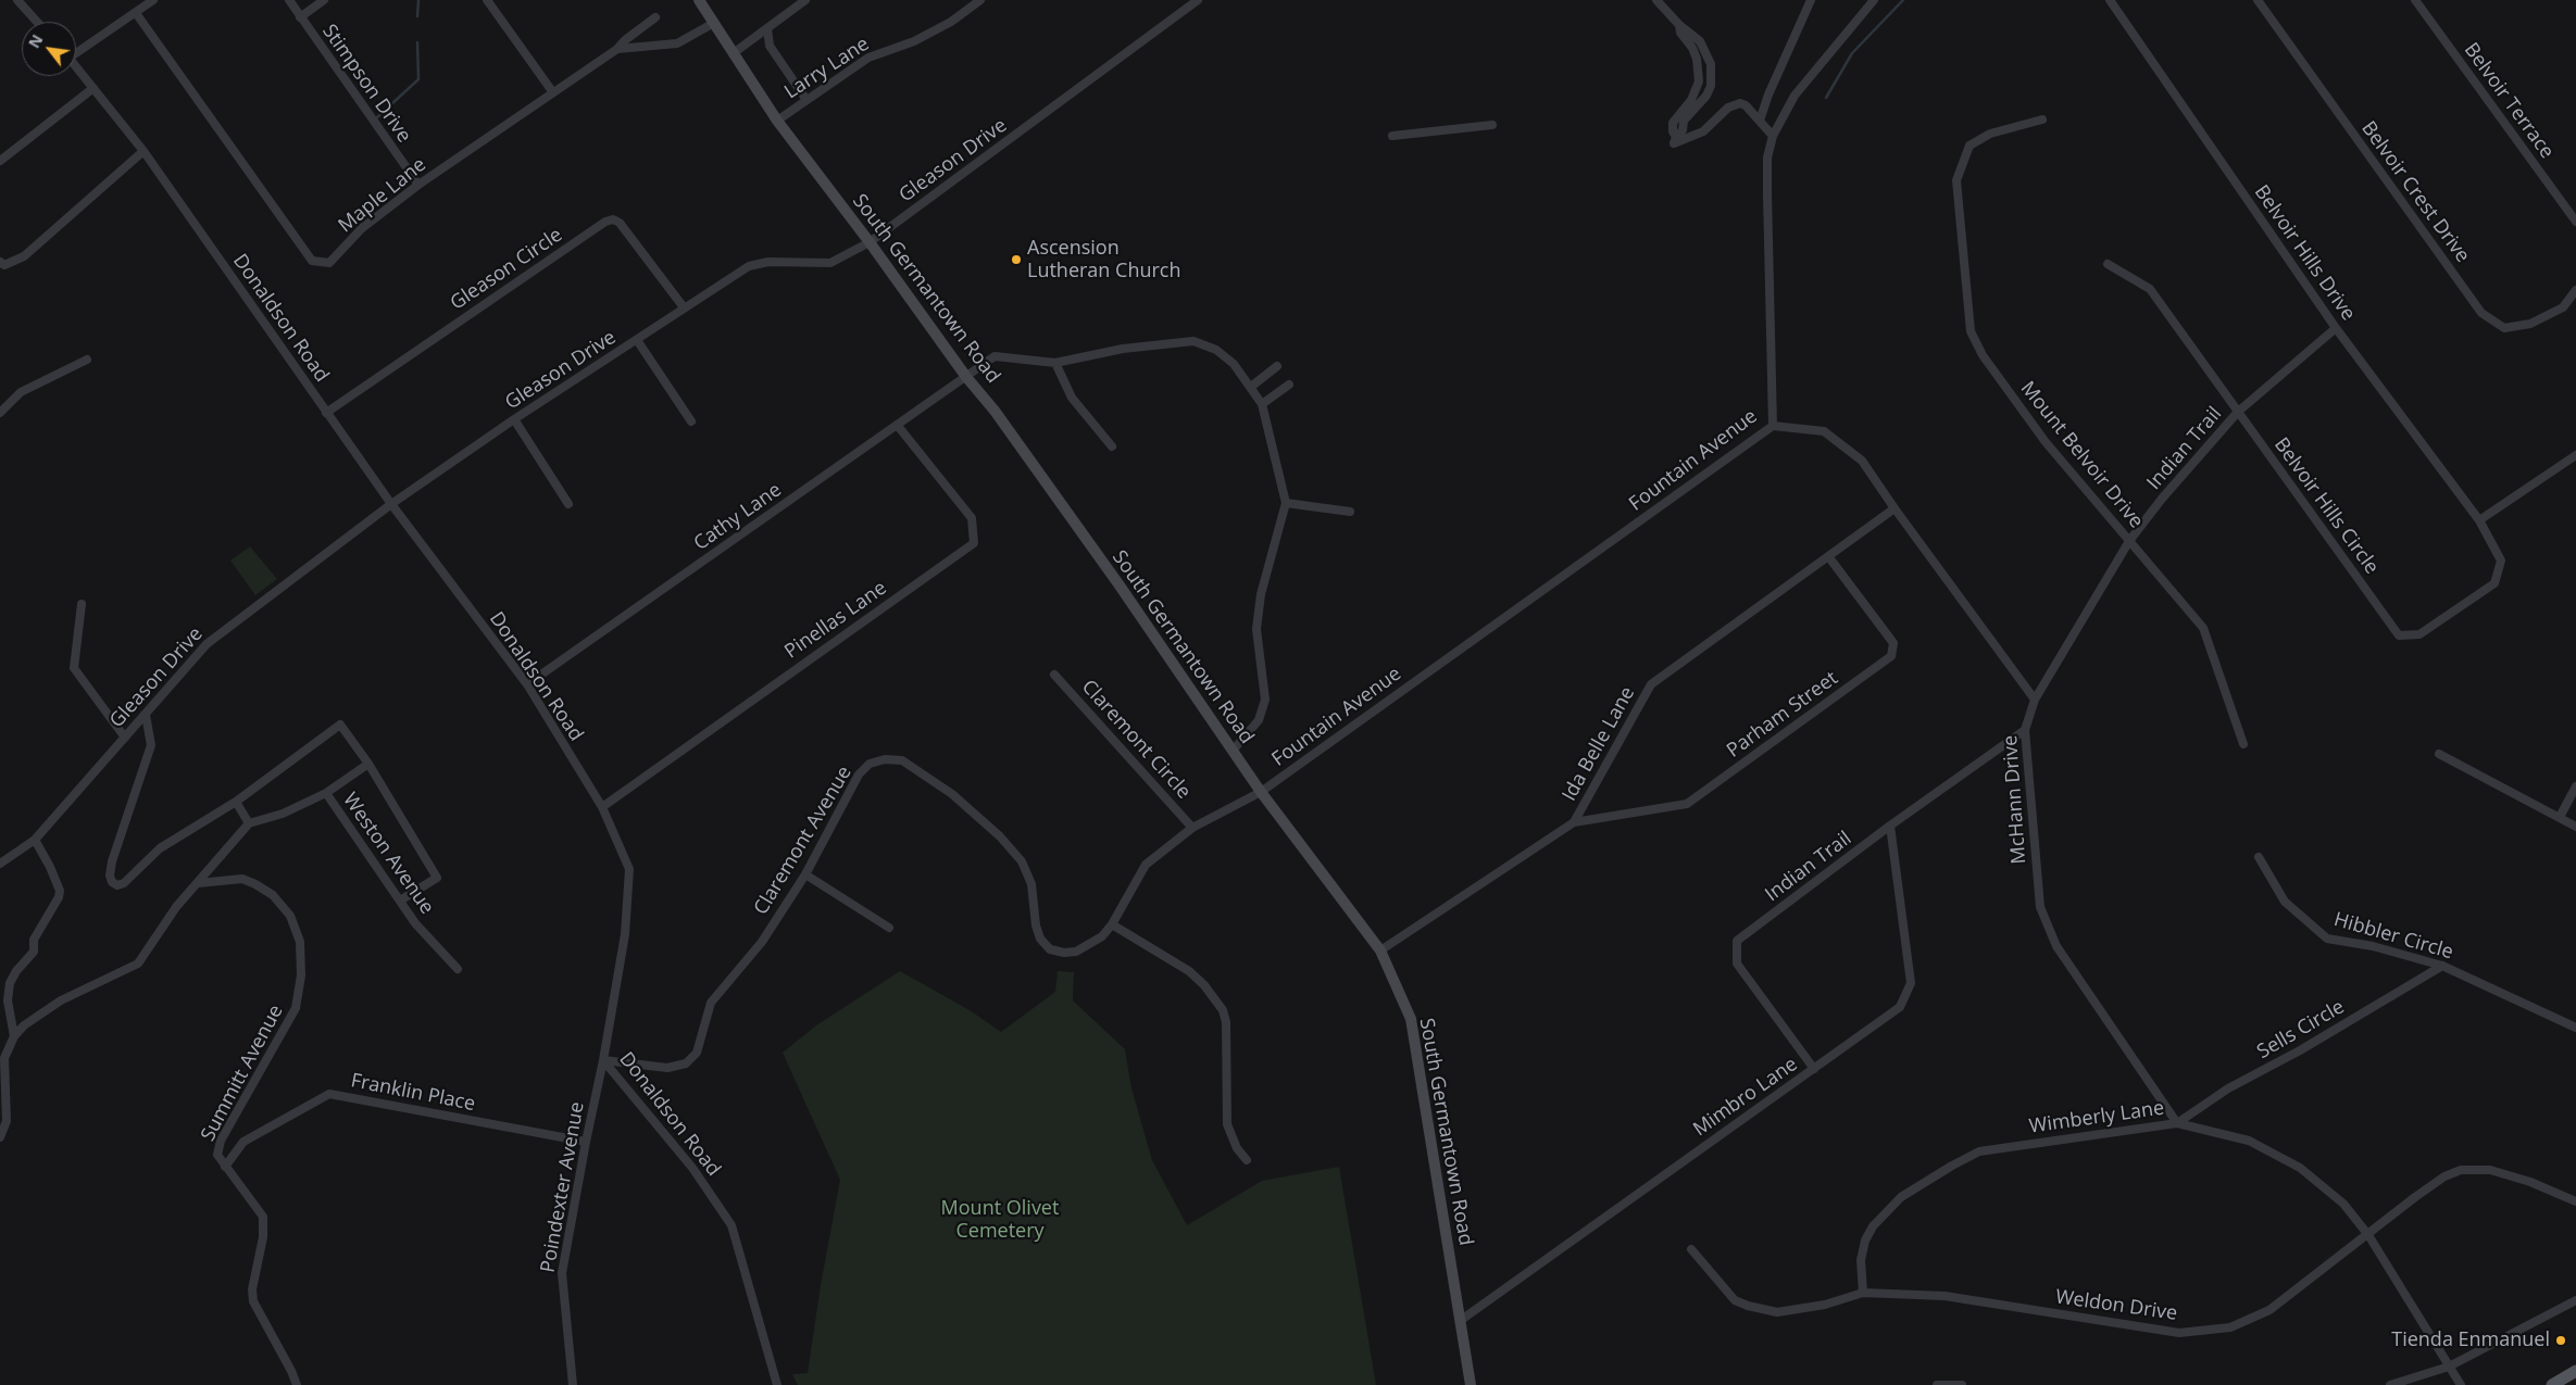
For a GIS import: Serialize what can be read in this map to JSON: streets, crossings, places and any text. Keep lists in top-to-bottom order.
{
  "streets": {
    "main road": ["South Germantown Road"],
    "street": [
      "Larry Lane",
      "Stimpson Drive",
      "Belvoir Terrace",
      "Gleason Drive",
      "Belvoir Crest Drive",
      "Maple Lane",
      "Belvoir Hills Drive",
      "Gleason Circle",
      "Donaldson Road",
      "Indian Trail",
      "Mount Belvoir Drive",
      "Fountain Avenue",
      "Belvoir Hills Circle",
      "Cathy Lane",
      "Pinellas Lane",
      "Parham Street",
      "Claremont Circle",
      "Ida Belle Lane",
      "McHann Drive",
      "Claremont Avenue",
      "Weston Avenue",
      "Hibbler Circle",
      "Sells Circle",
      "Summitt Avenue",
      "Franklin Place",
      "Mimbro Lane",
      "Wimberly Lane",
      "Poindexter Avenue",
      "Weldon Drive"
    ]
  },
  "crossings": [
    ["Larry Lane", "South Germantown Road"],
    ["Stimpson Drive", "Maple Lane"],
    ["Gleason Drive", "Gleason Circle"],
    ["Gleason Drive", "South Germantown Road"],
    ["Gleason Drive", "Donaldson Road"],
    ["Maple Lane", "South Germantown Road"],
    ["Belvoir Hills Drive", "Indian Trail"],
    ["Belvoir Hills Drive", "Belvoir Hills Circle"],
    ["Gleason Circle", "Donaldson Road"],
    ["South Germantown Road", "Fountain Avenue"],
    ["South Germantown Road", "Cathy Lane"],
    ["South Germantown Road", "Ida Belle Lane"],
    ["South Germantown Road", "Claremont Avenue"],
    ["South Germantown Road", "Mimbro Lane"],
    ["Donaldson Road", "Cathy Lane"],
    ["Donaldson Road", "Pinellas Lane"],
    ["Donaldson Road", "Claremont Avenue"],
    ["Donaldson Road", "Poindexter Avenue"],
    ["Indian Trail", "Mount Belvoir Drive"],
    ["Indian Trail", "Belvoir Hills Circle"],
    ["Indian Trail", "McHann Drive"],
    ["Indian Trail", "Mimbro Lane"],
    ["Fountain Avenue", "Claremont Avenue"],
    ["Cathy Lane", "Pinellas Lane"],
    ["Parham Street", "Ida Belle Lane"],
    ["Claremont Circle", "Claremont Avenue"],
    ["McHann Drive", "Sells Circle"],
    ["McHann Drive", "Wimberly Lane"],
    ["Claremont Avenue", "Poindexter Avenue"],
    ["Hibbler Circle", "Sells Circle"],
    ["Sells Circle", "Wimberly Lane"],
    ["Summitt Avenue", "Franklin Place"],
    ["Franklin Place", "Poindexter Avenue"],
    ["Wimberly Lane", "Weldon Drive"]
  ],
  "parks": ["Mount Olivet Cemetery"],
  "places": ["Ascension Lutheran Church", "Tienda Enmanuel"],
  "north": "top left"
}
